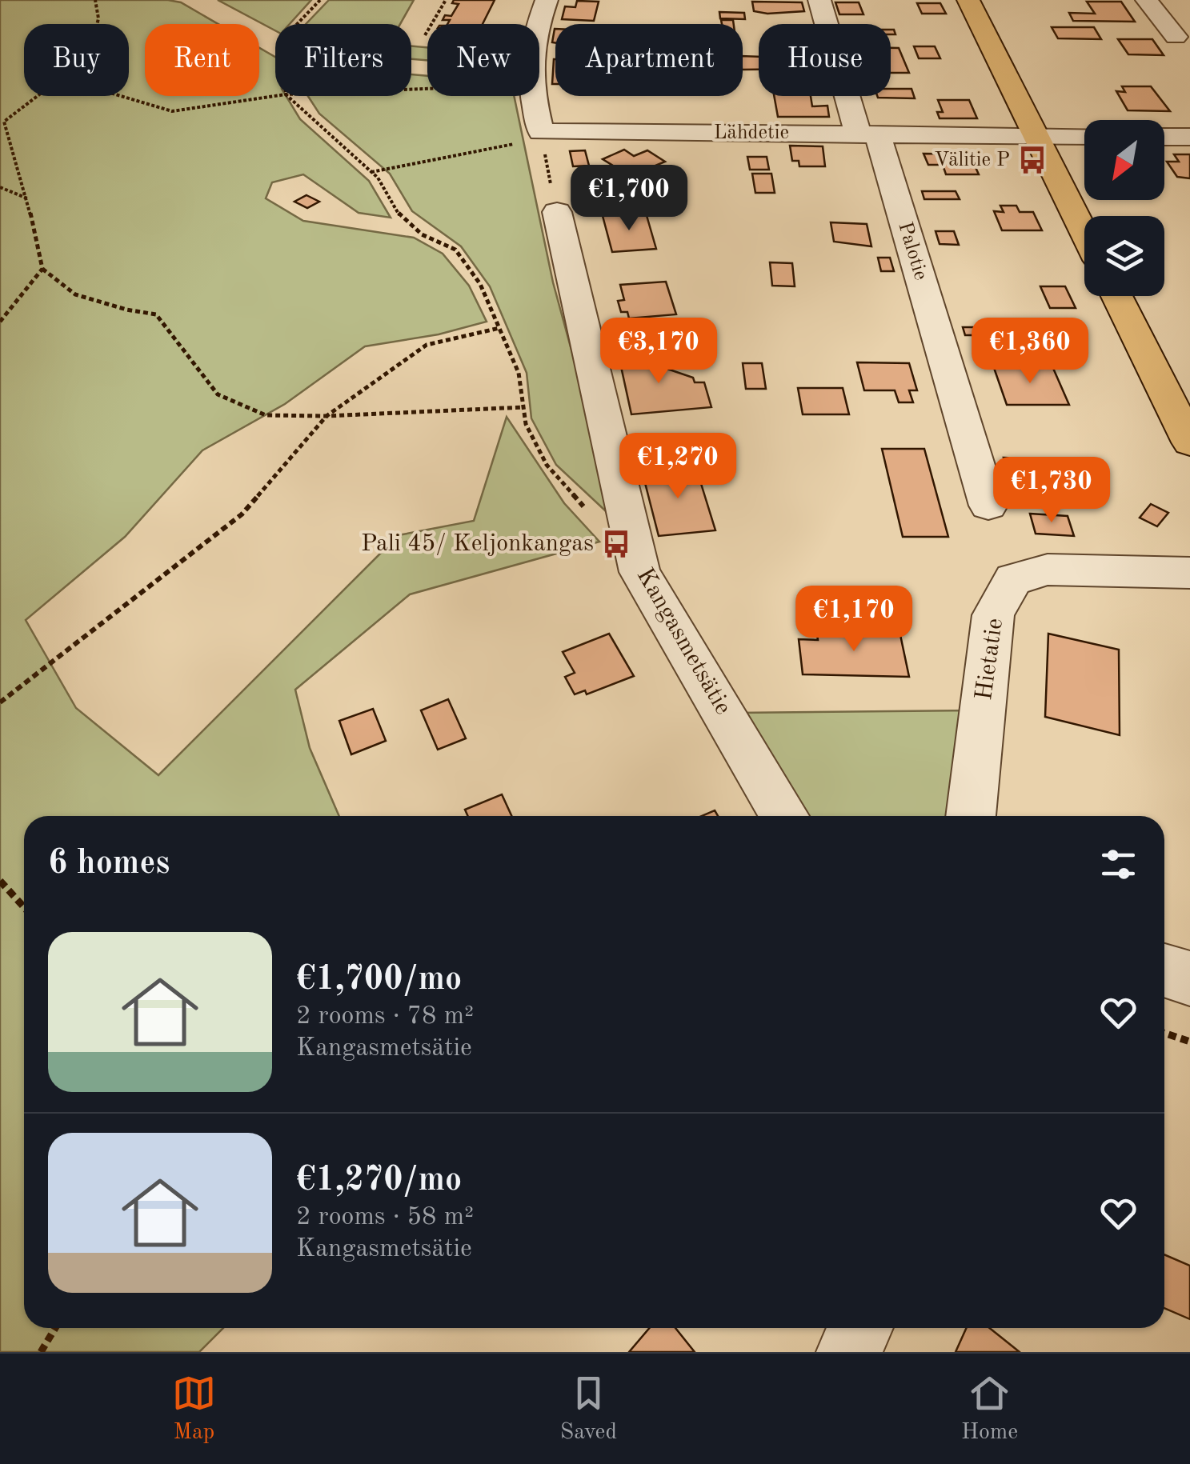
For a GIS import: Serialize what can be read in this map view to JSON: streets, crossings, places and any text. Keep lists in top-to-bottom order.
{
  "streets": {
    "street": [
      "Lähdetie",
      "Palotie",
      "Kangasmetsätie",
      "Hietatie"
    ]
  },
  "crossings": [
    ["Lähdetie", "Palotie"]
  ],
  "places": {
    "bus stop": ["Välitie P", "Pali 45/ Keljonkangas"]
  },
  "north": "bottom left",
  "page": {
    "chip": [
      "Buy",
      "Rent",
      "Filters",
      "New",
      "Apartment",
      "House"
    ],
    "price": [
      "€1,700",
      "€3,170",
      "€1,360",
      "€1,270",
      "€1,730",
      "€1,170"
    ],
    "heading": "6 homes",
    "list": [
      {
        "name": "€1,700/mo",
        "note": "2 rooms · 78 m² · Kangasmetsätie"
      },
      {
        "name": "€1,270/mo",
        "note": "2 rooms · 58 m² · Kangasmetsätie"
      }
    ],
    "tabs": ["Map", "Saved", "Home"]
  }
}
